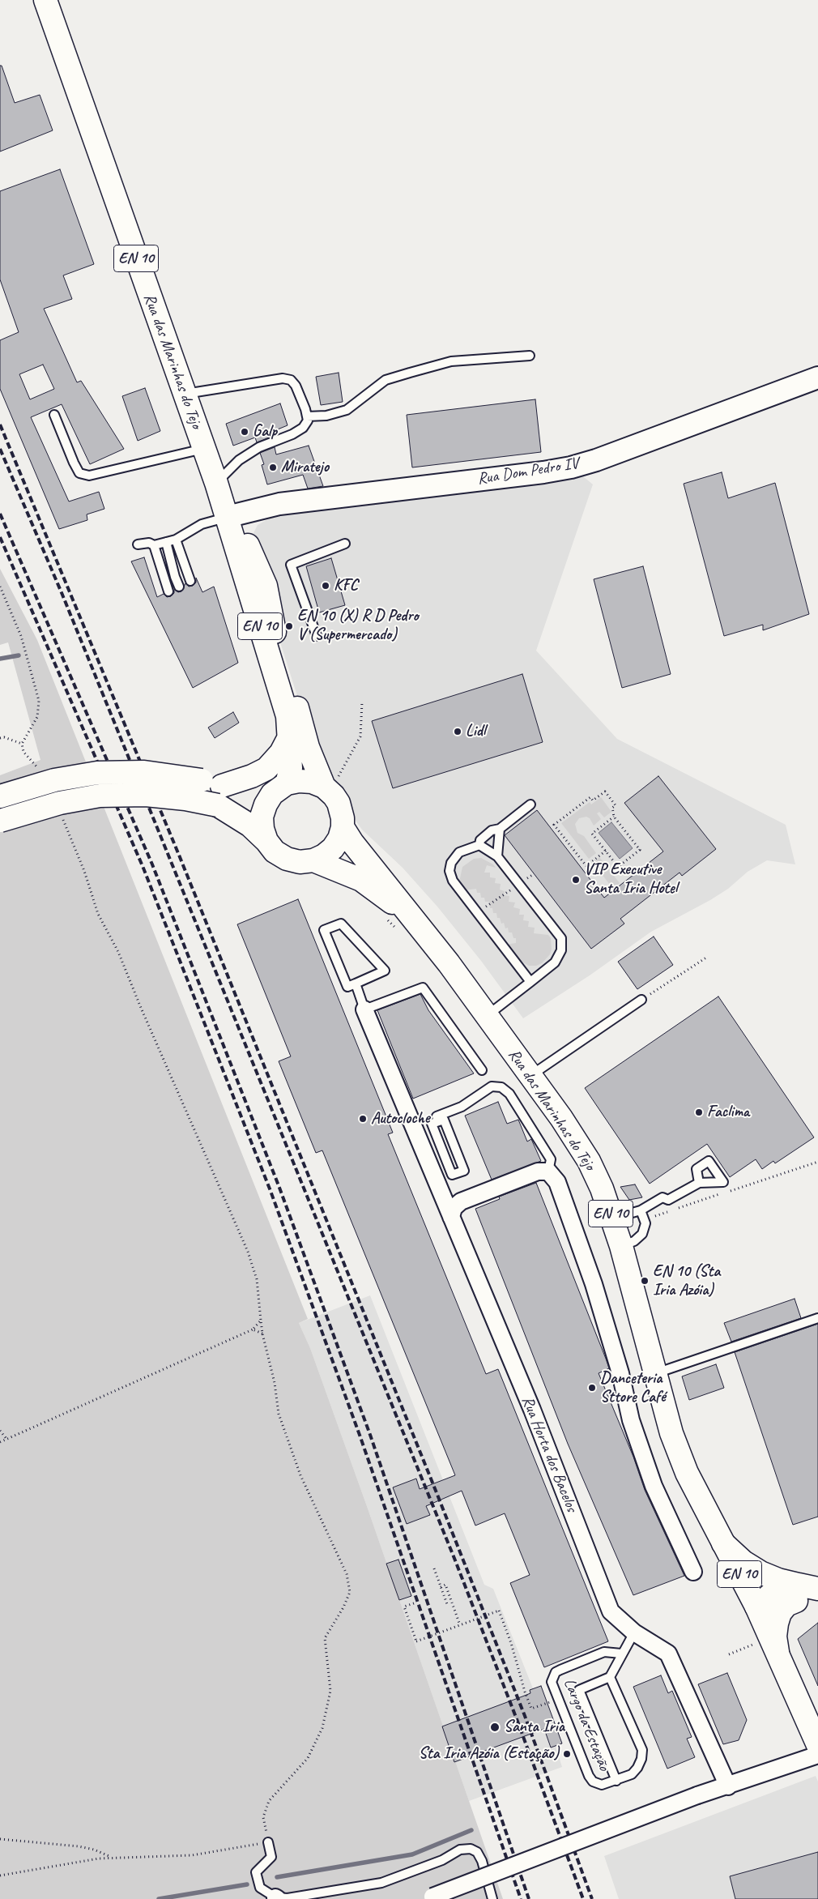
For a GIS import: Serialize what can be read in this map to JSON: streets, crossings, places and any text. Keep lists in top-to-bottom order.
{
  "streets": {
    "main road": ["EN 10", "Rua das Marinhas do Tejo"],
    "street": ["Rua Dom Pedro IV", "Rua Horta dos Bacelos"],
    "lane": ["Largo da Estação"]
  },
  "crossings": [
    ["EN 10", "Rua das Marinhas do Tejo"],
    ["Rua das Marinhas do Tejo", "Rua Dom Pedro IV"]
  ],
  "places": [
    "Galp",
    "Miratejo",
    "KFC",
    "EN 10 (X) R D Pedro V (Supermercado)",
    "Lidl",
    "VIP Executive Santa Iria Hotel",
    "Faclima",
    "Autocloche",
    "EN 10 (Sta Iria Azóia)",
    "Danceteria Sttore Café",
    "Santa Iria",
    "Sta Iria Azóia (Estação)"
  ]
}
